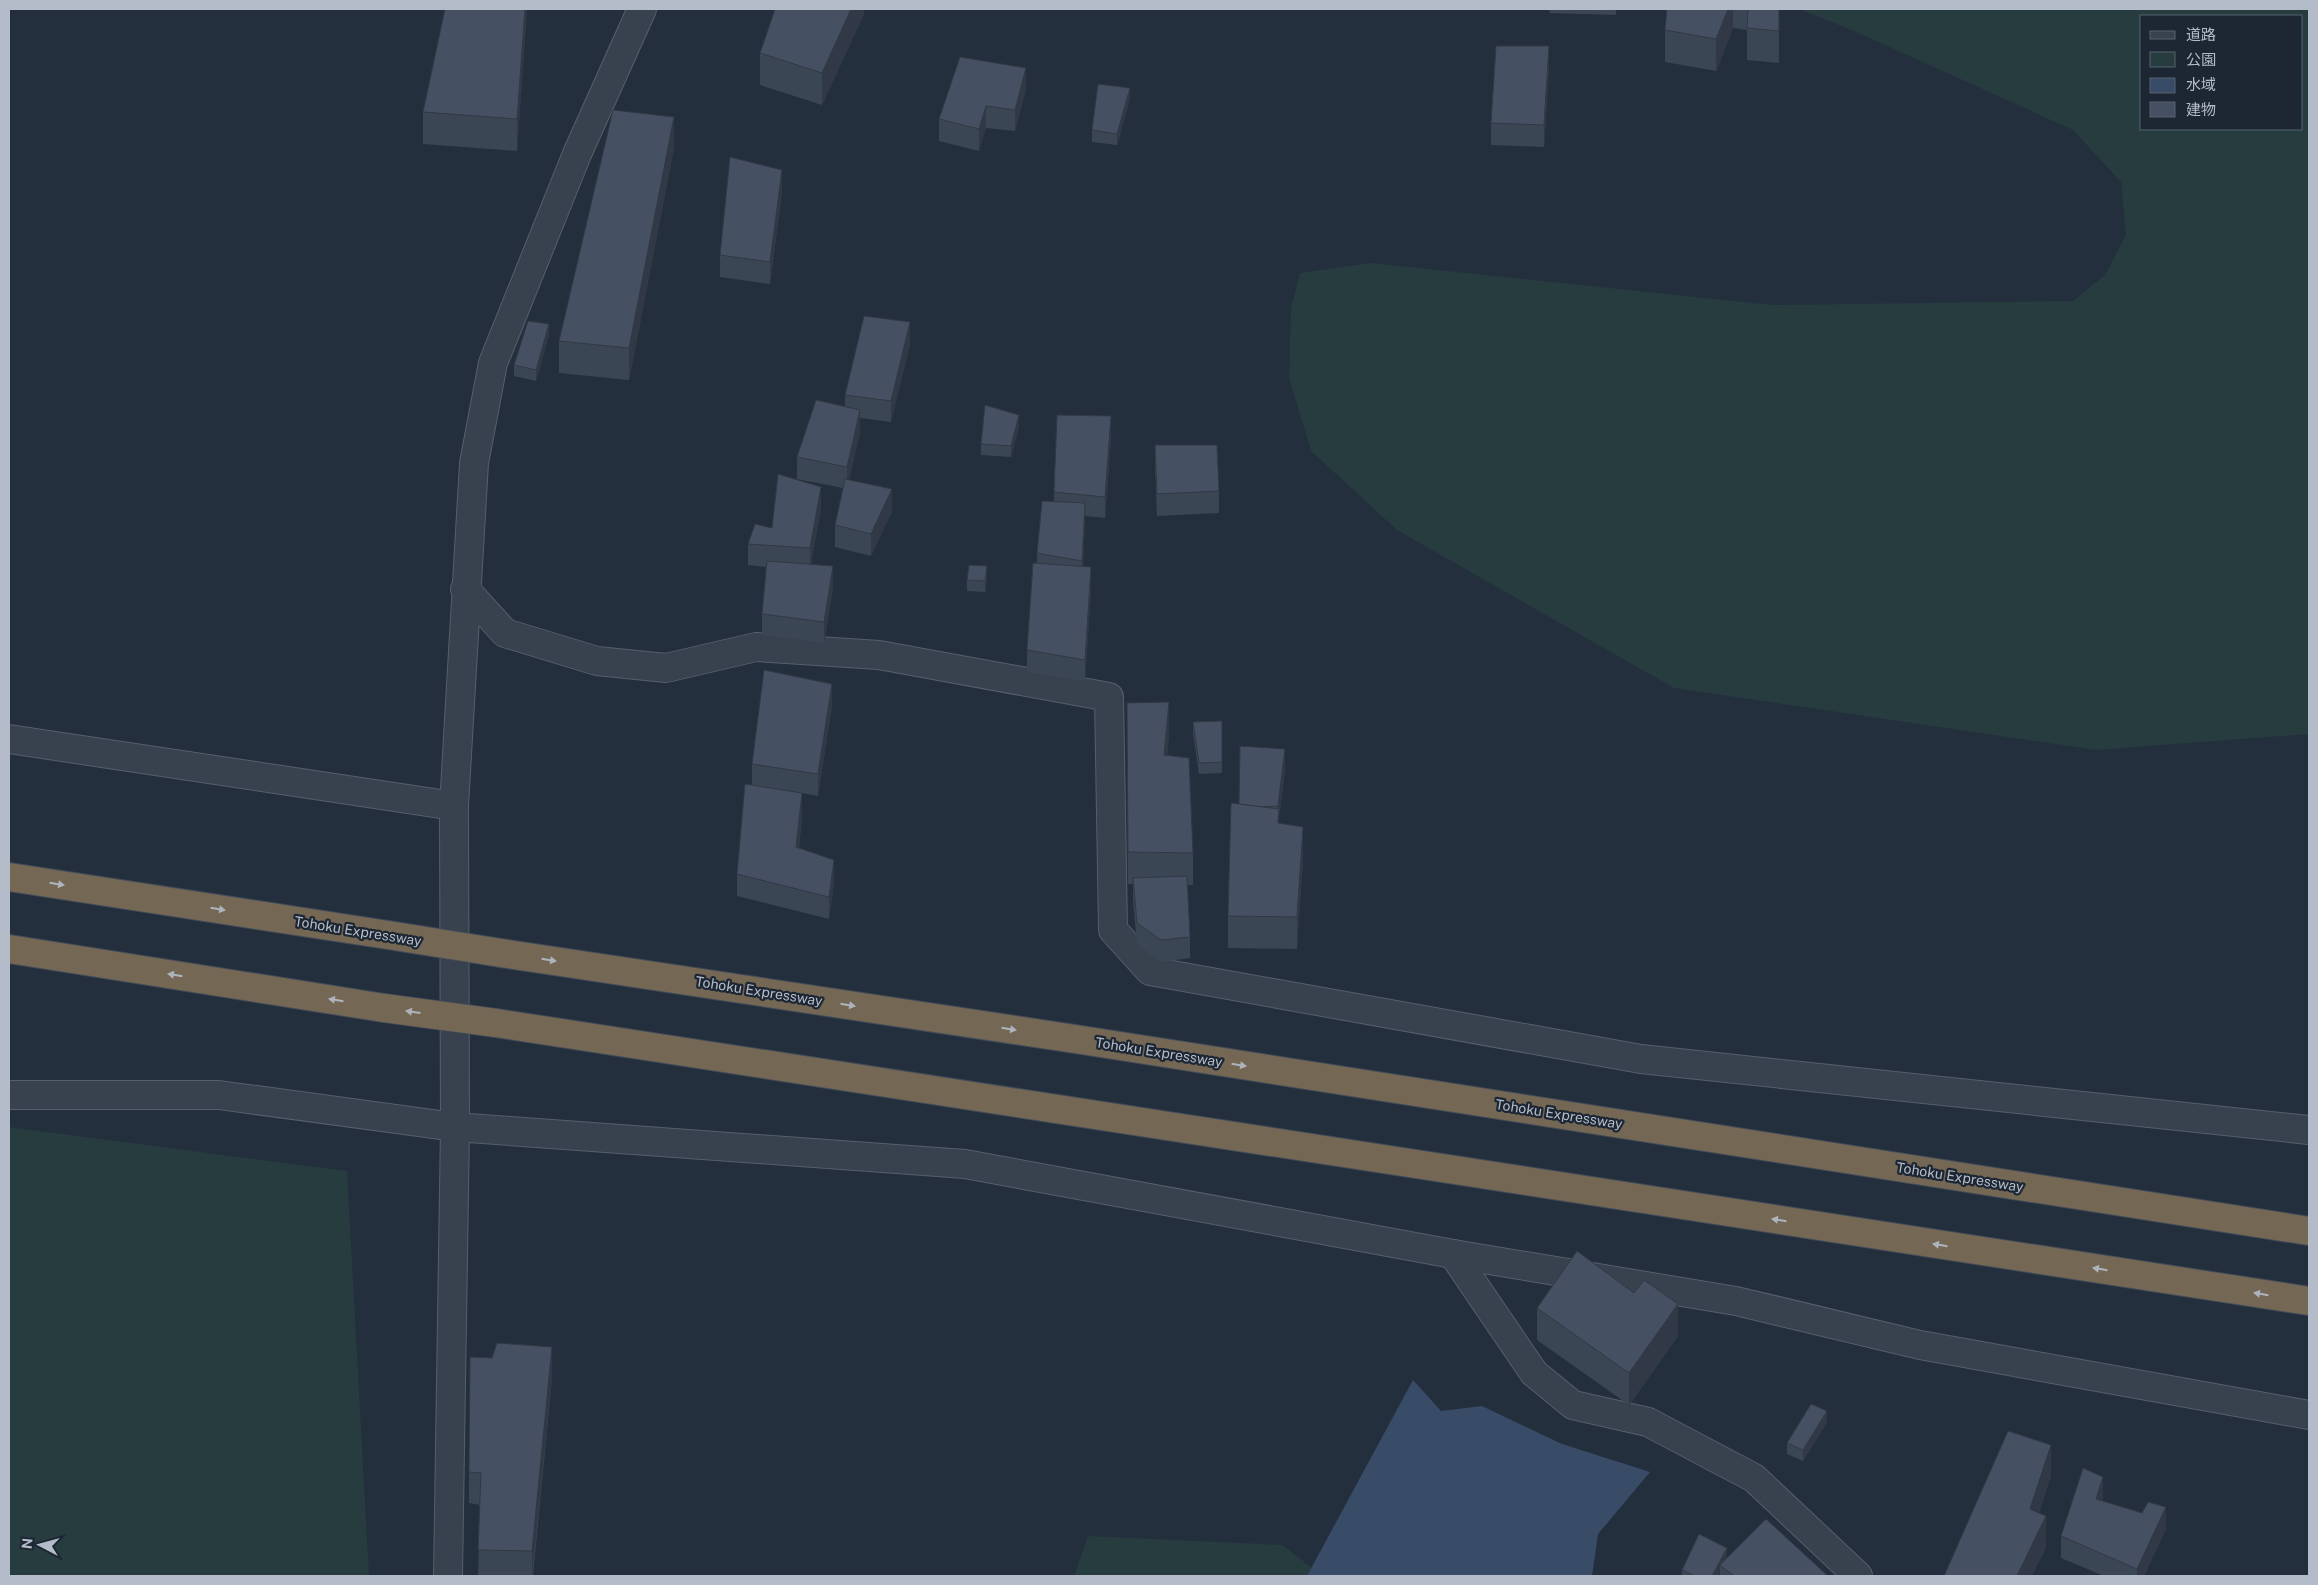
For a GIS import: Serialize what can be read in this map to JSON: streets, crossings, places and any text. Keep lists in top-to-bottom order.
{
  "streets": {
    "highway": ["Tohoku Expressway"]
  },
  "legend": [
    "道路",
    "公園",
    "水域",
    "建物"
  ],
  "north": "left"
}
